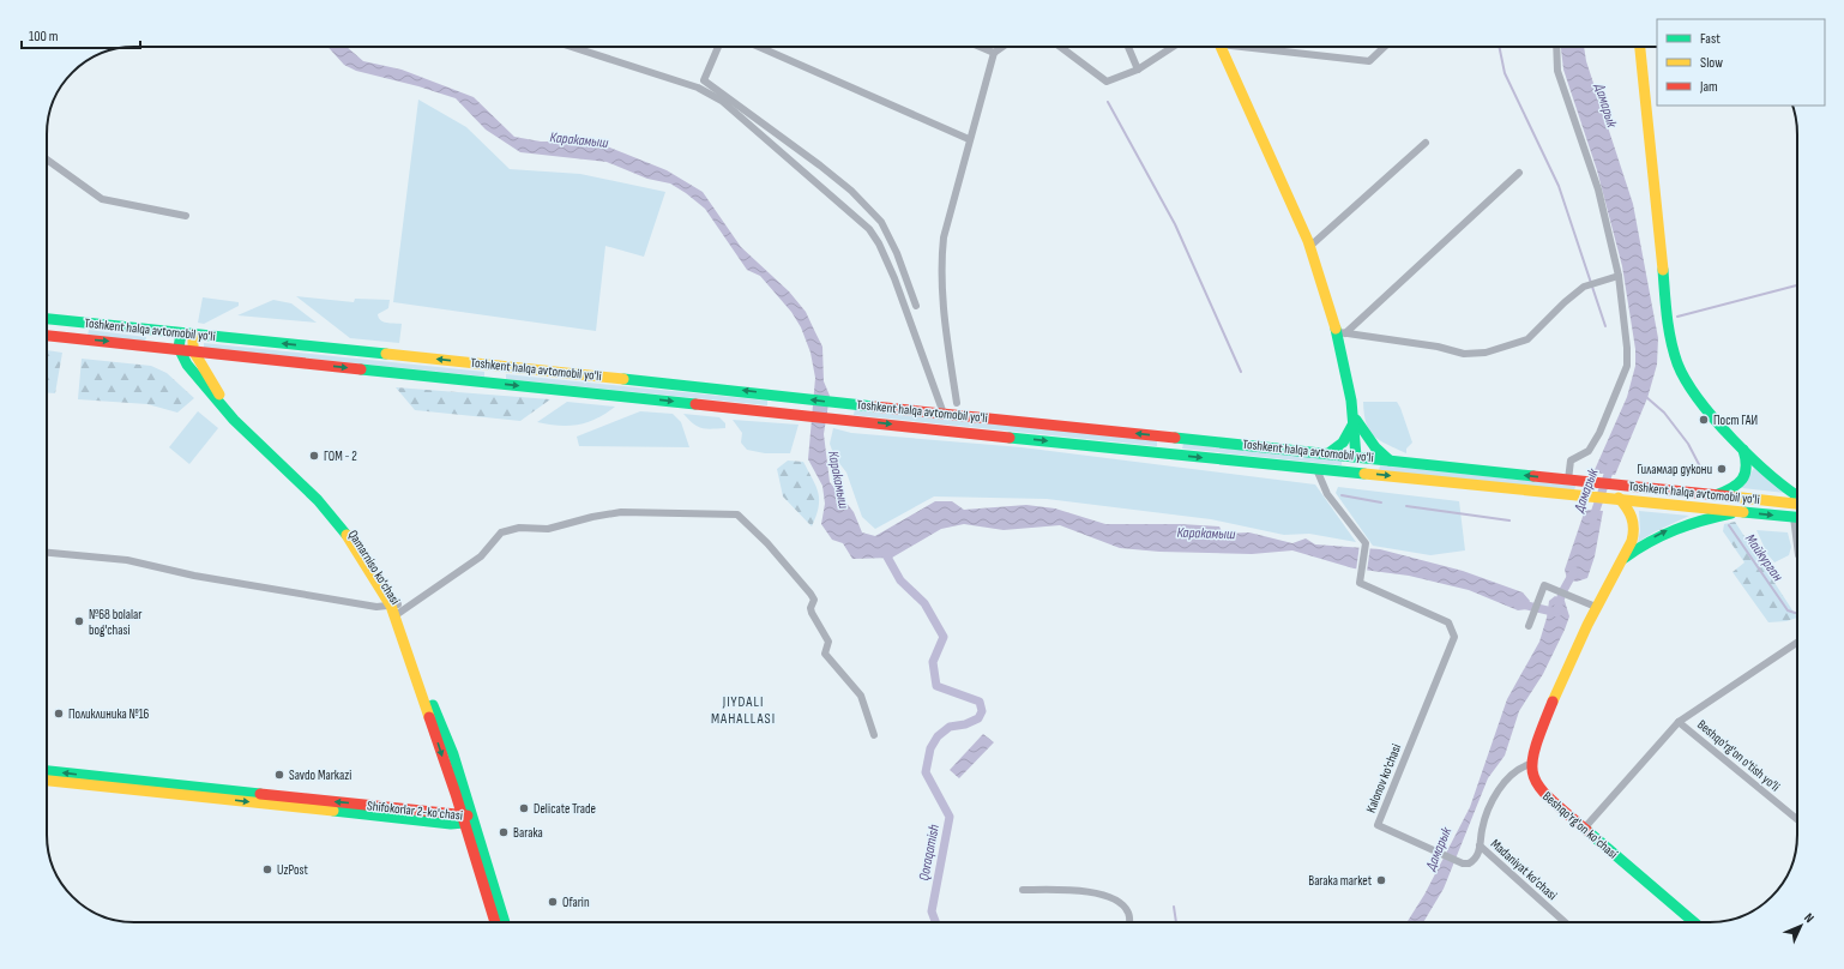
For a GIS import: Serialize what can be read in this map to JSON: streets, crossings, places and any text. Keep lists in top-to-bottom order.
{
  "streets": {
    "main road": [
      "Toshkent halqa avtomobil yo'li",
      "Qamarniso ko'chasi",
      "Shifokorlar 2-ko'chasi",
      "Beshqo'rg'on ko'chasi"
    ],
    "street": ["Beshqo'rg'on o'tish yo'li", "Kalonov ko'chasi", "Madaniyat ko'chasi"]
  },
  "crossings": [
    ["Toshkent halqa avtomobil yo'li", "Qamarniso ko'chasi"],
    ["Toshkent halqa avtomobil yo'li", "Kalonov ko'chasi"],
    ["Qamarniso ko'chasi", "Shifokorlar 2-ko'chasi"],
    ["Beshqo'rg'on o'tish yo'li", "Beshqo'rg'on ko'chasi"],
    ["Kalonov ko'chasi", "Beshqo'rg'on ko'chasi"],
    ["Kalonov ko'chasi", "Madaniyat ko'chasi"]
  ],
  "districts": ["JIYDALI MAHALLASI"],
  "water": [
    "Дамарык",
    "Каракамыш",
    "Майкурган",
    "Qoraqamish"
  ],
  "places": [
    "Пост ГАИ",
    "ГОМ - 2",
    "Гиламлар дукони",
    "№68 bolalar bog'chasi",
    "Поликлиника №16",
    "Savdo Markazi",
    "Delicate Trade",
    "Baraka",
    "UzPost",
    "Baraka market",
    "Ofarin"
  ],
  "legend": ["Fast", "Slow", "Jam"],
  "scale_bar": "100 m",
  "north": "top right"
}
